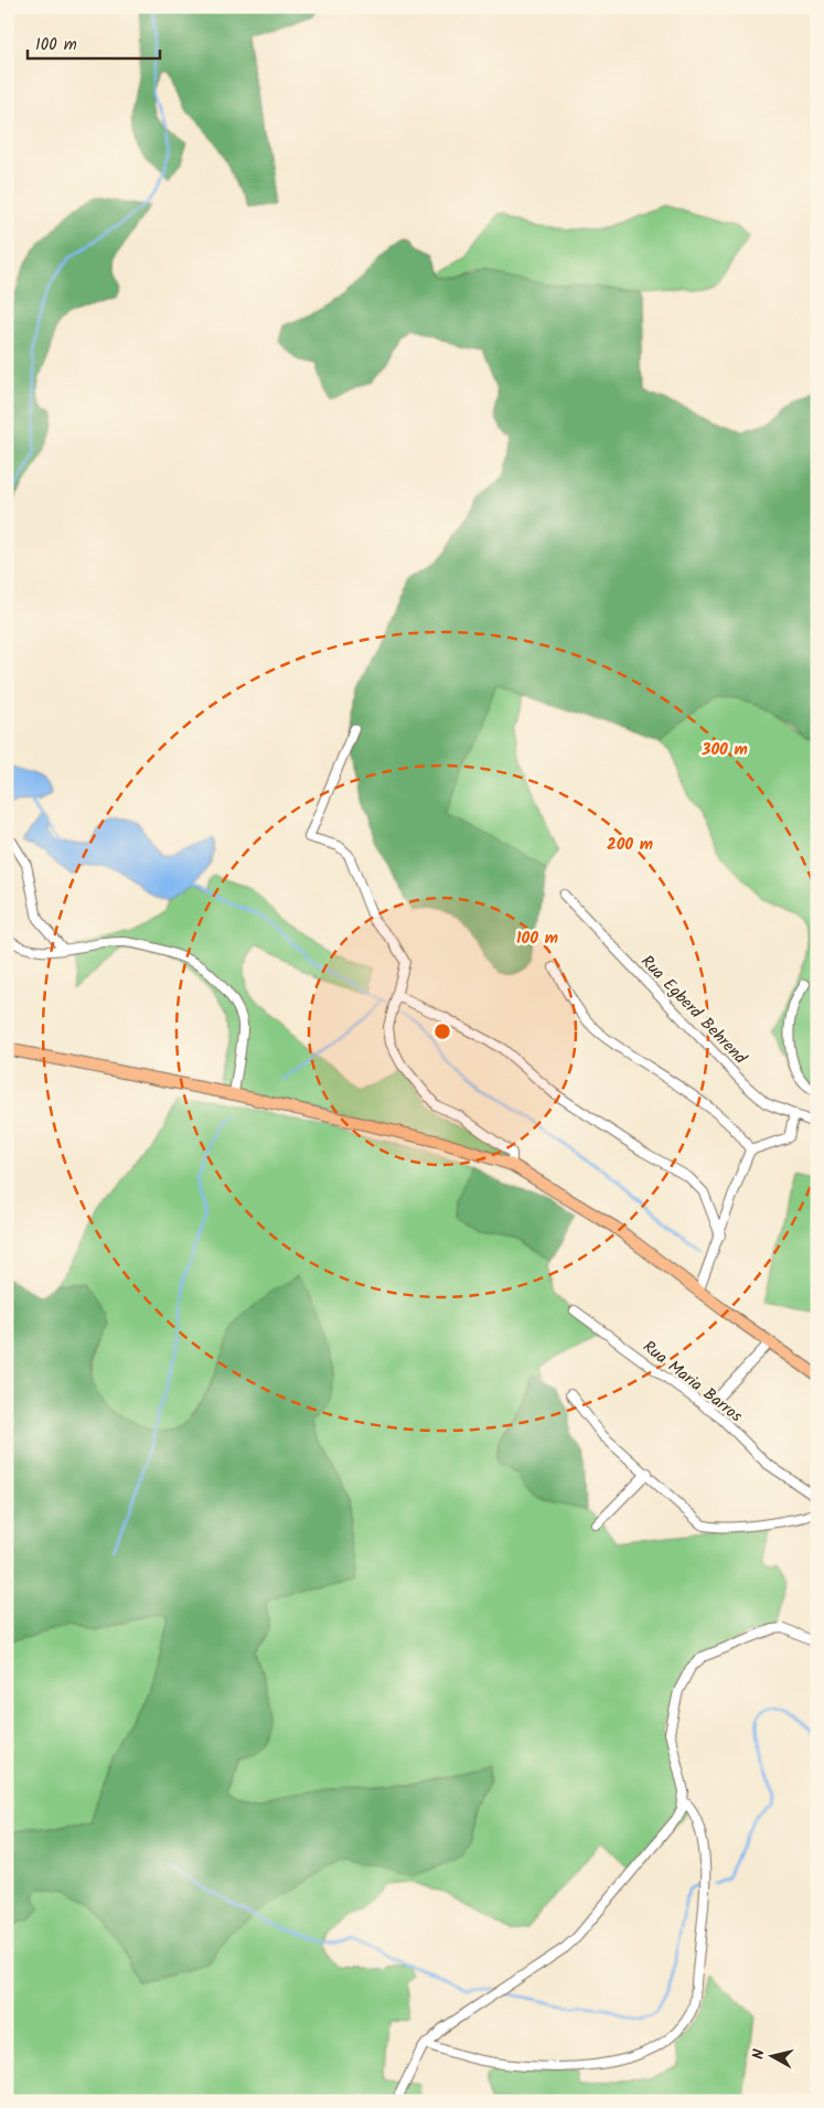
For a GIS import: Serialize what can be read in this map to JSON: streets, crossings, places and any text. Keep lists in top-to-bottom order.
{
  "streets": {
    "street": ["Rua Egberd Behrend", "Rua Maria Barros"]
  },
  "scale_bar": "100 m",
  "north": "left",
  "rings": ["300 m", "200 m", "100 m"]
}
